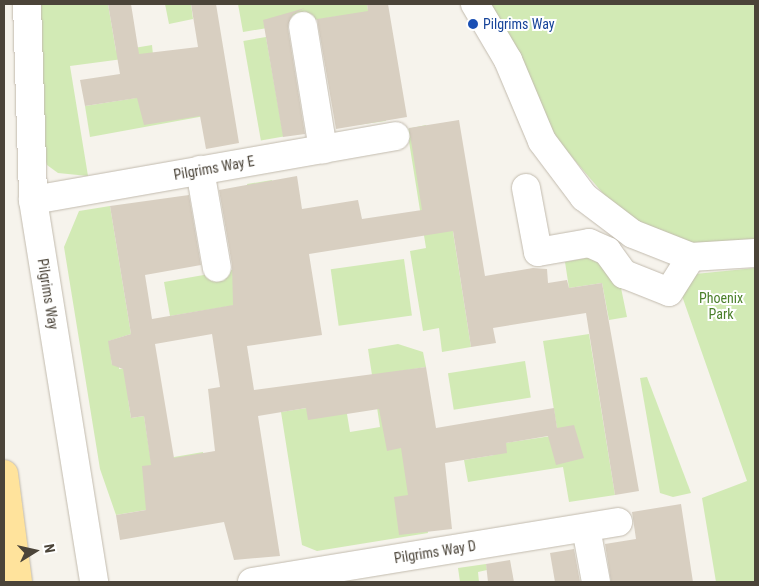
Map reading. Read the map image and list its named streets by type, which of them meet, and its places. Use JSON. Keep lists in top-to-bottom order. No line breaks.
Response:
{"streets":{"street":["Pilgrims Way E","Pilgrims Way","Pilgrims Way D"]},"crossings":[["Pilgrims Way E","Pilgrims Way"]],"parks":["Phoenix Park"],"places":["Pilgrims Way"],"north":"right"}
